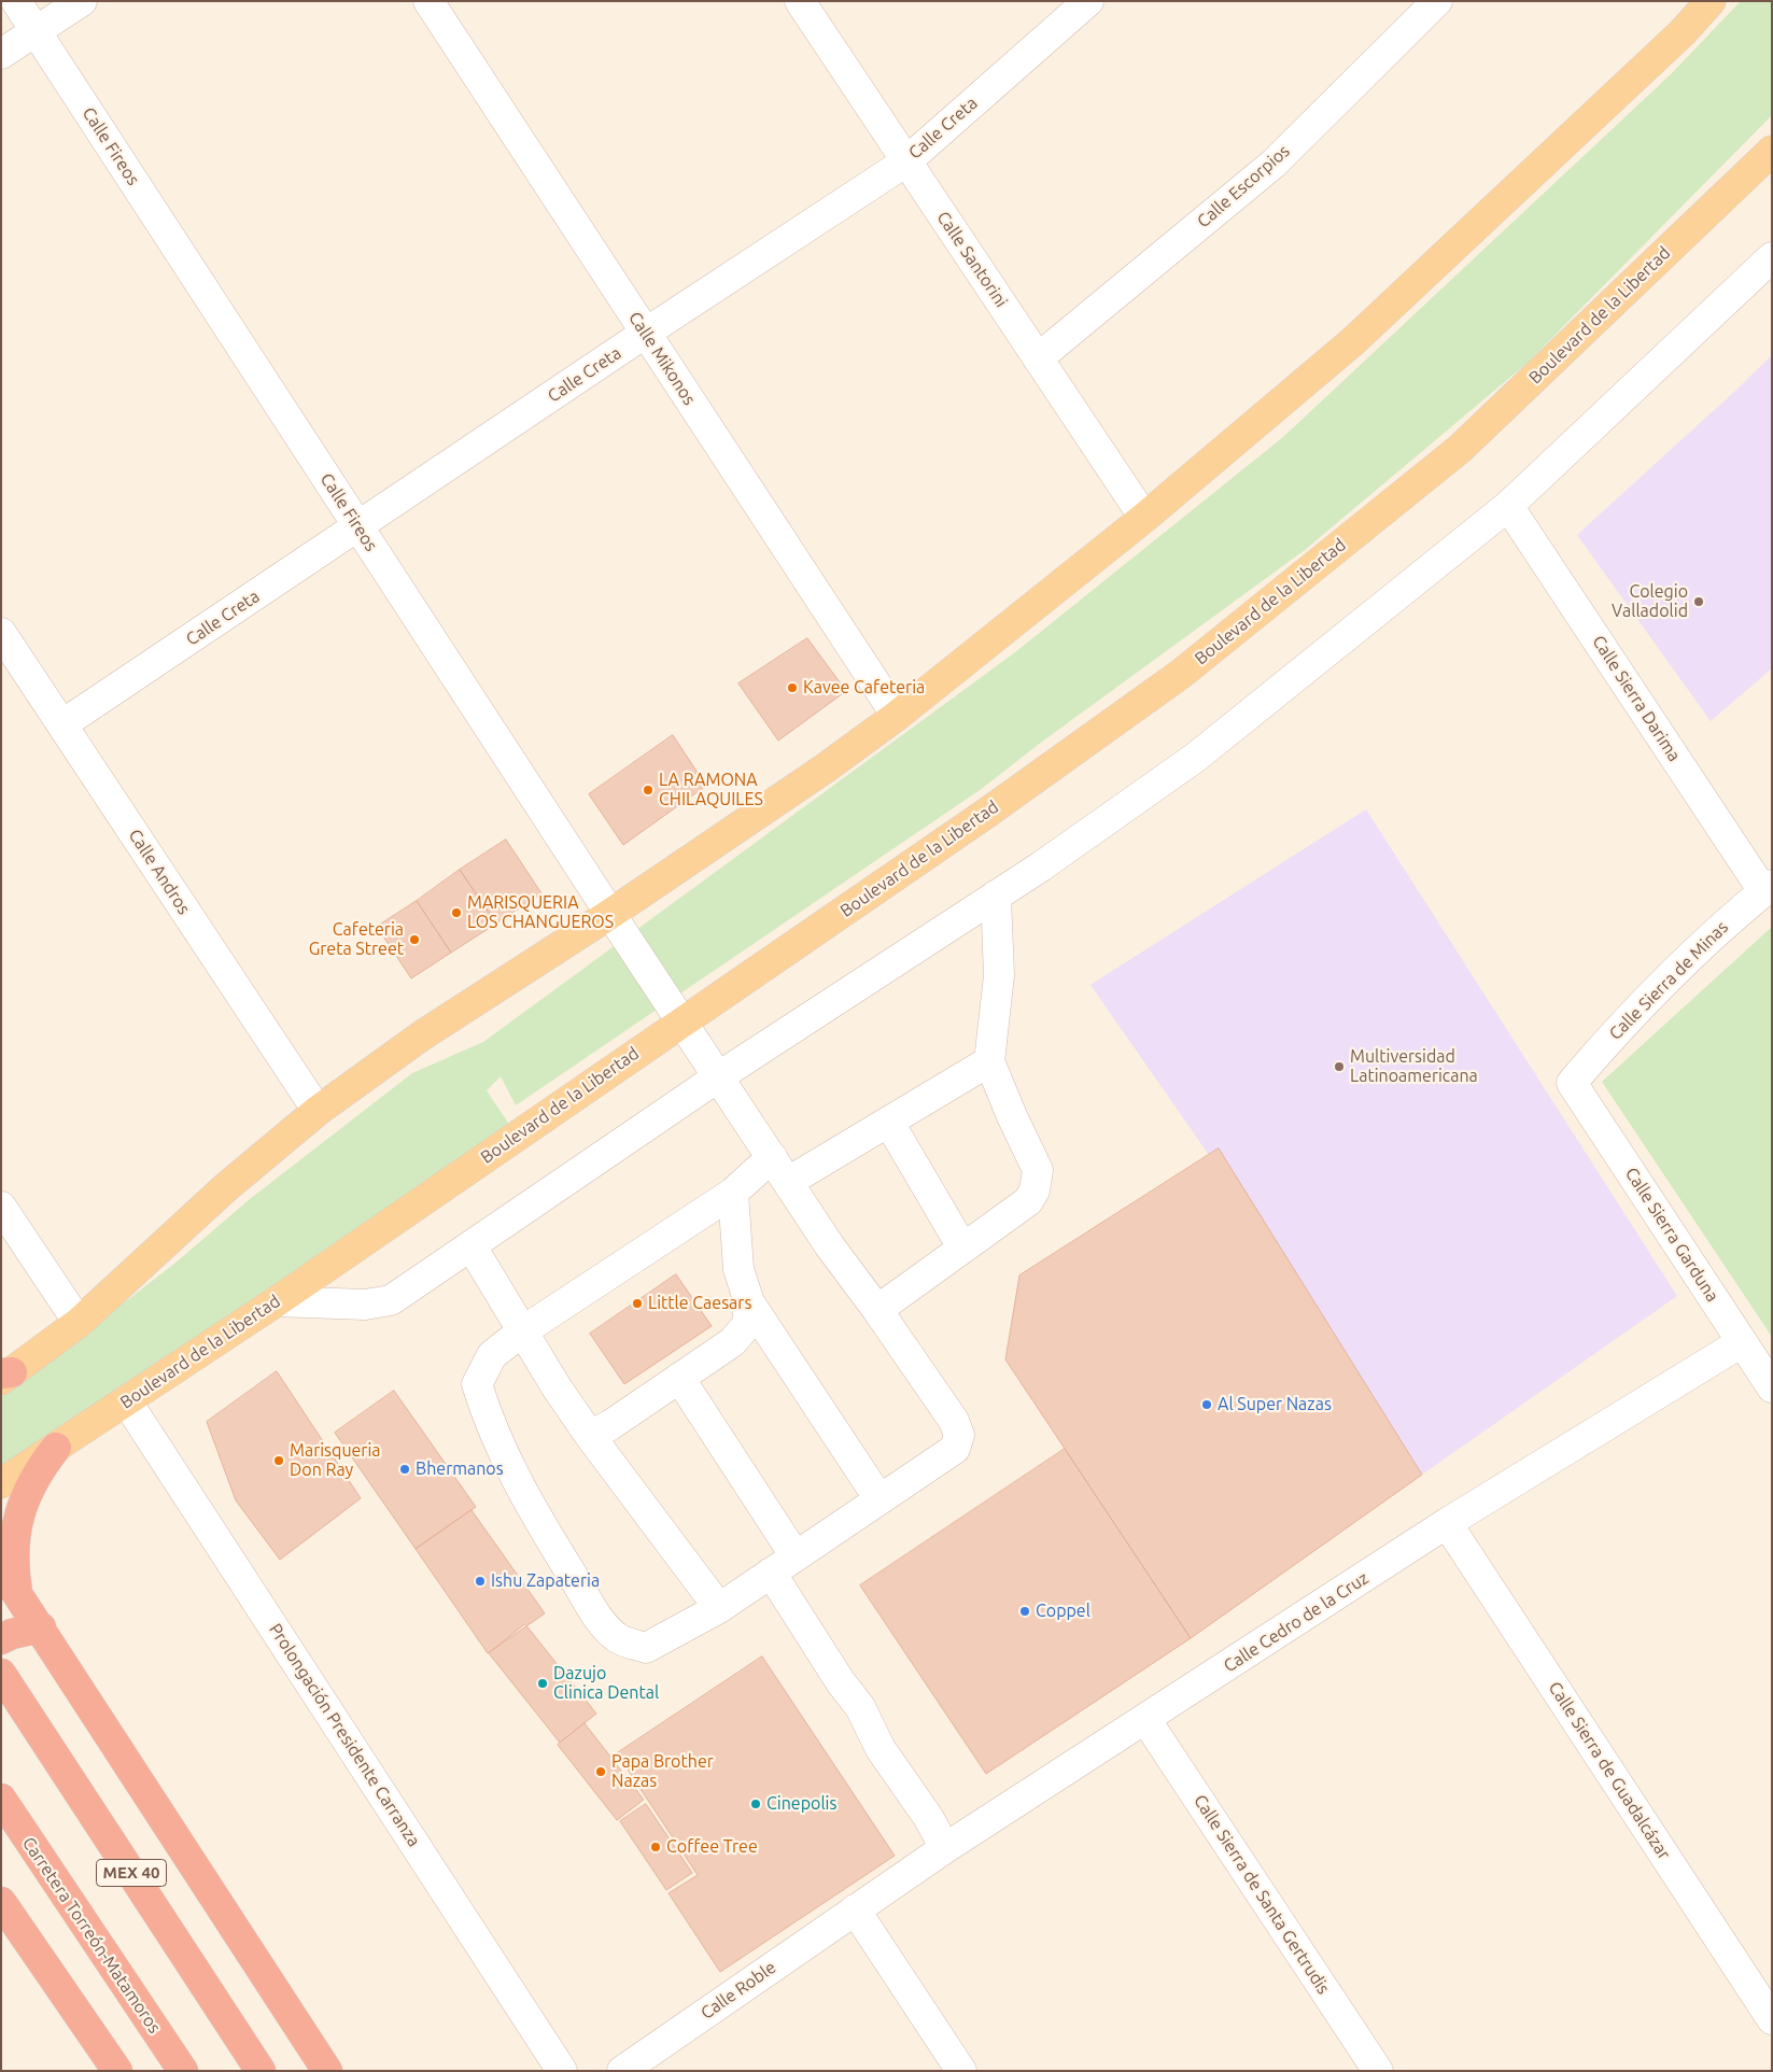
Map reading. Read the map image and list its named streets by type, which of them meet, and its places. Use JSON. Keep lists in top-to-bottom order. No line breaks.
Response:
{"streets":{"highway":["MEX 40","Carretera Torreón-Matamoros"],"main road":["Boulevard de la Libertad"],"street":["Calle Creta","Calle Fireos","Calle Escorpios","Calle Santorini","Calle Mikonos","Calle Sierra Darima","Calle Andros","Calle Sierra de Minas","Calle Sierra Garduna","Calle Cedro de la Cruz","Prolongación Presidente Carranza","Calle Sierra de Guadalcázar","Calle Sierra de Santa Gertrudis","Calle Roble"]},"crossings":[["Calle Creta","Calle Fireos"],["Calle Creta","Calle Santorini"],["Calle Creta","Calle Mikonos"],["Calle Creta","Calle Andros"],["Calle Fireos","Boulevard de la Libertad"],["Calle Escorpios","Calle Santorini"],["Boulevard de la Libertad","Prolongación Presidente Carranza"],["Calle Sierra Darima","Calle Sierra de Minas"],["Calle Sierra de Minas","Calle Sierra Garduna"],["Calle Sierra Garduna","Calle Cedro de la Cruz"],["Calle Cedro de la Cruz","Calle Sierra de Guadalcázar"],["Calle Cedro de la Cruz","Calle Sierra de Santa Gertrudis"],["Calle Cedro de la Cruz","Calle Roble"]],"places":["Colegio Valladolid","Kavee Cafeteria","LA RAMONA CHILAQUILES","MARISQUERIA LOS CHANGUEROS","Cafeteria Greta Street","Multiversidad Latinoamericana","Little Caesars","Al Super Nazas","Marisqueria Don Ray","Bhermanos","Ishu Zapateria","Coppel","Dazujo Clinica Dental","Papa Brother Nazas","Cinepolis","Coffee Tree"]}
